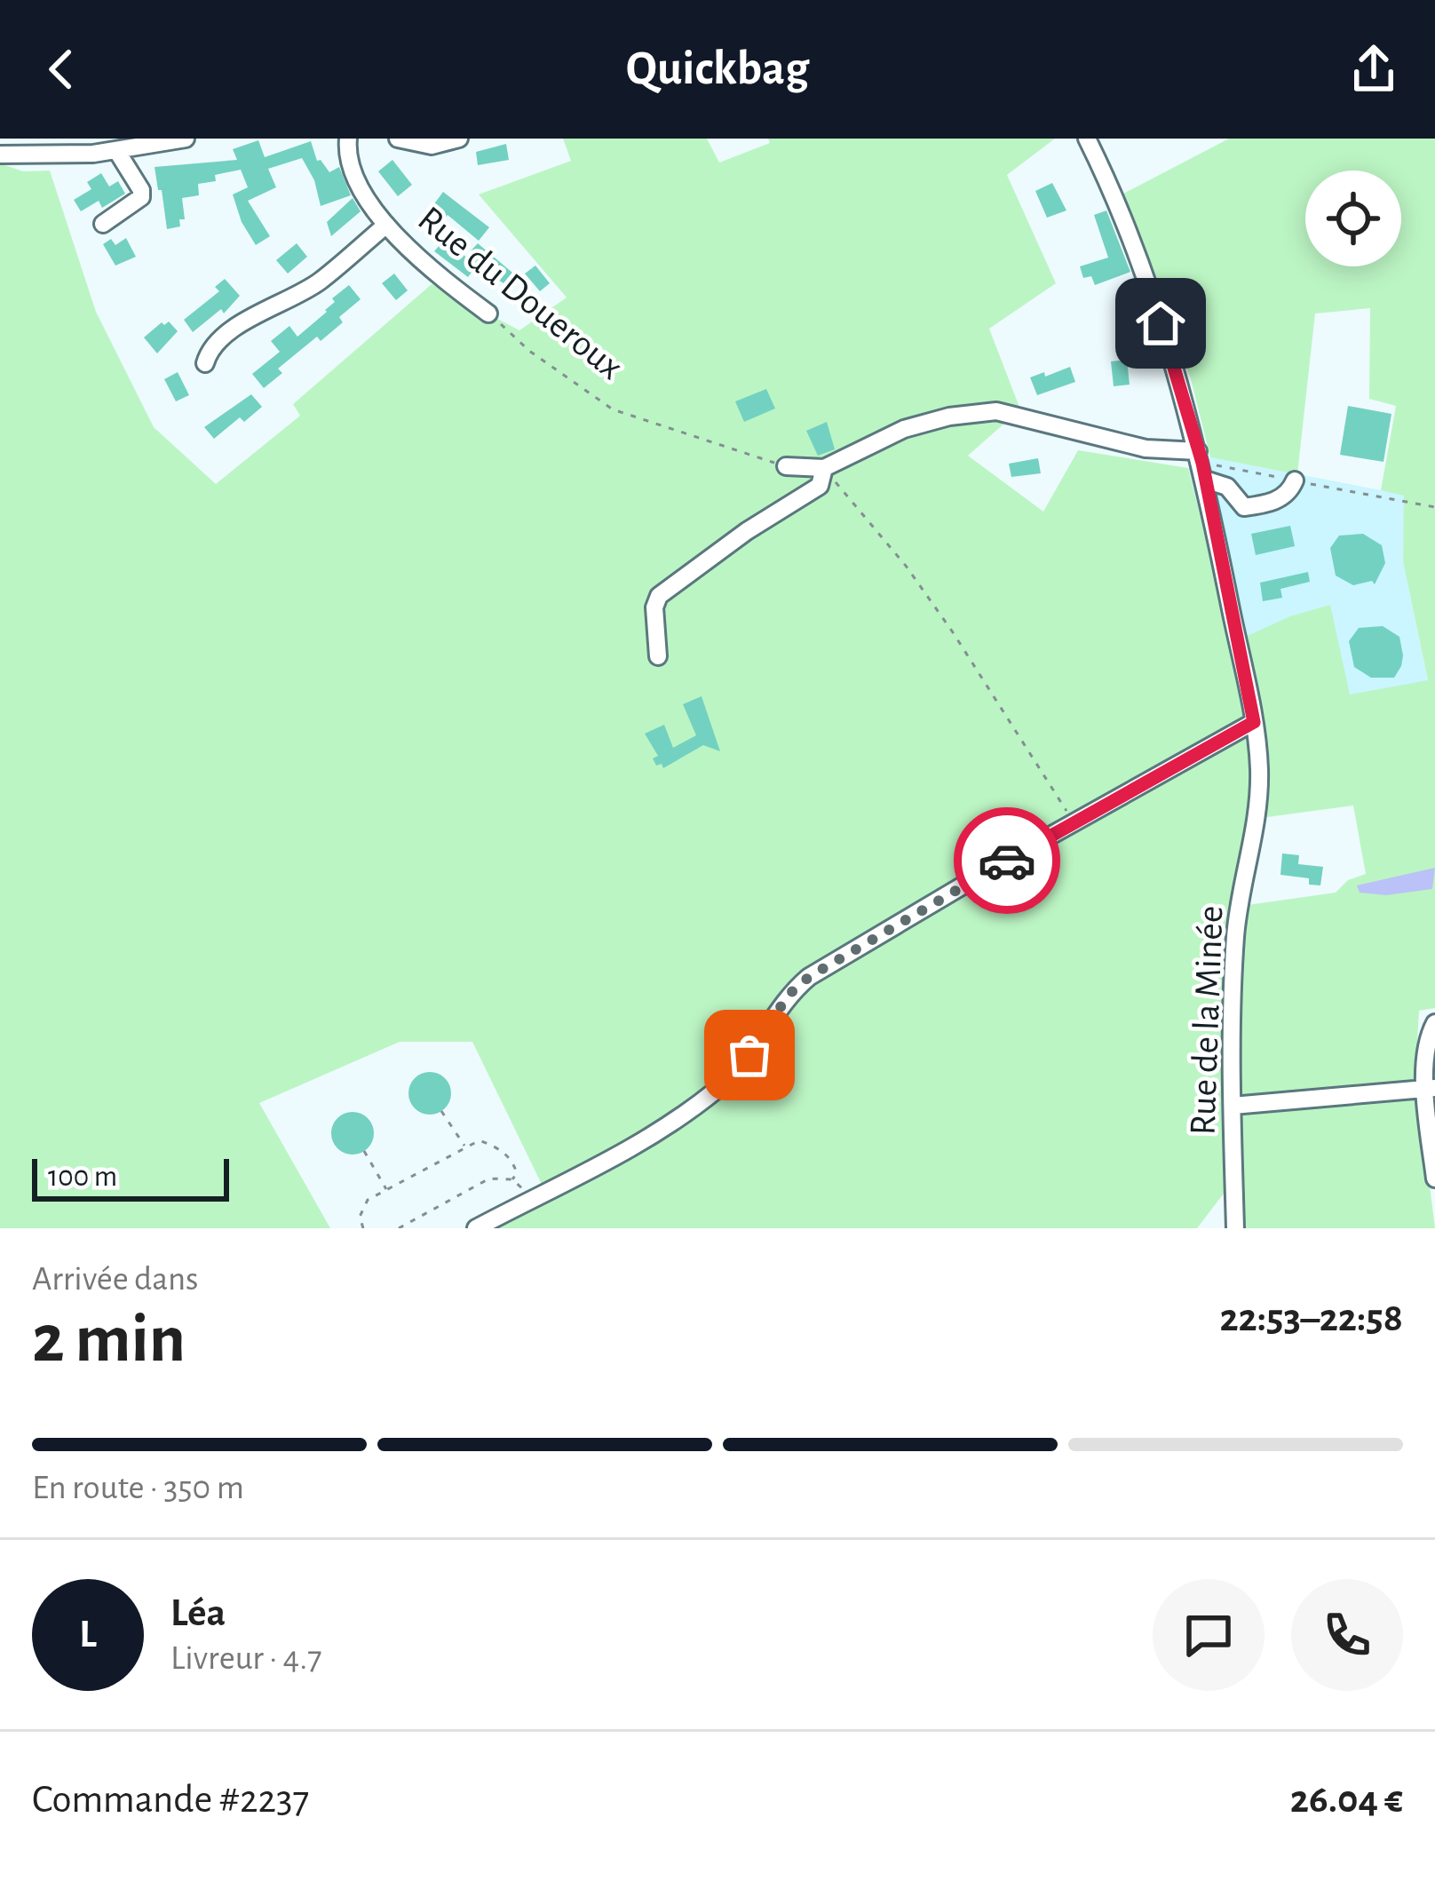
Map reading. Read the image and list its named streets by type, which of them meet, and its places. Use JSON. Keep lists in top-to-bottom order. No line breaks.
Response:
{"streets":{"street":["Rue du Doueroux","Rue de la Minée"]},"scale_bar":"100 m","page":{"header":"Quickbag","scale":"100 m","heading":["2 min","Arrivée dans","22:53–22:58"],"panel":["Léa","Livreur · 4.7","Commande #2237","26.04 €"],"bar":"En route · 350 m","round":"L"}}
